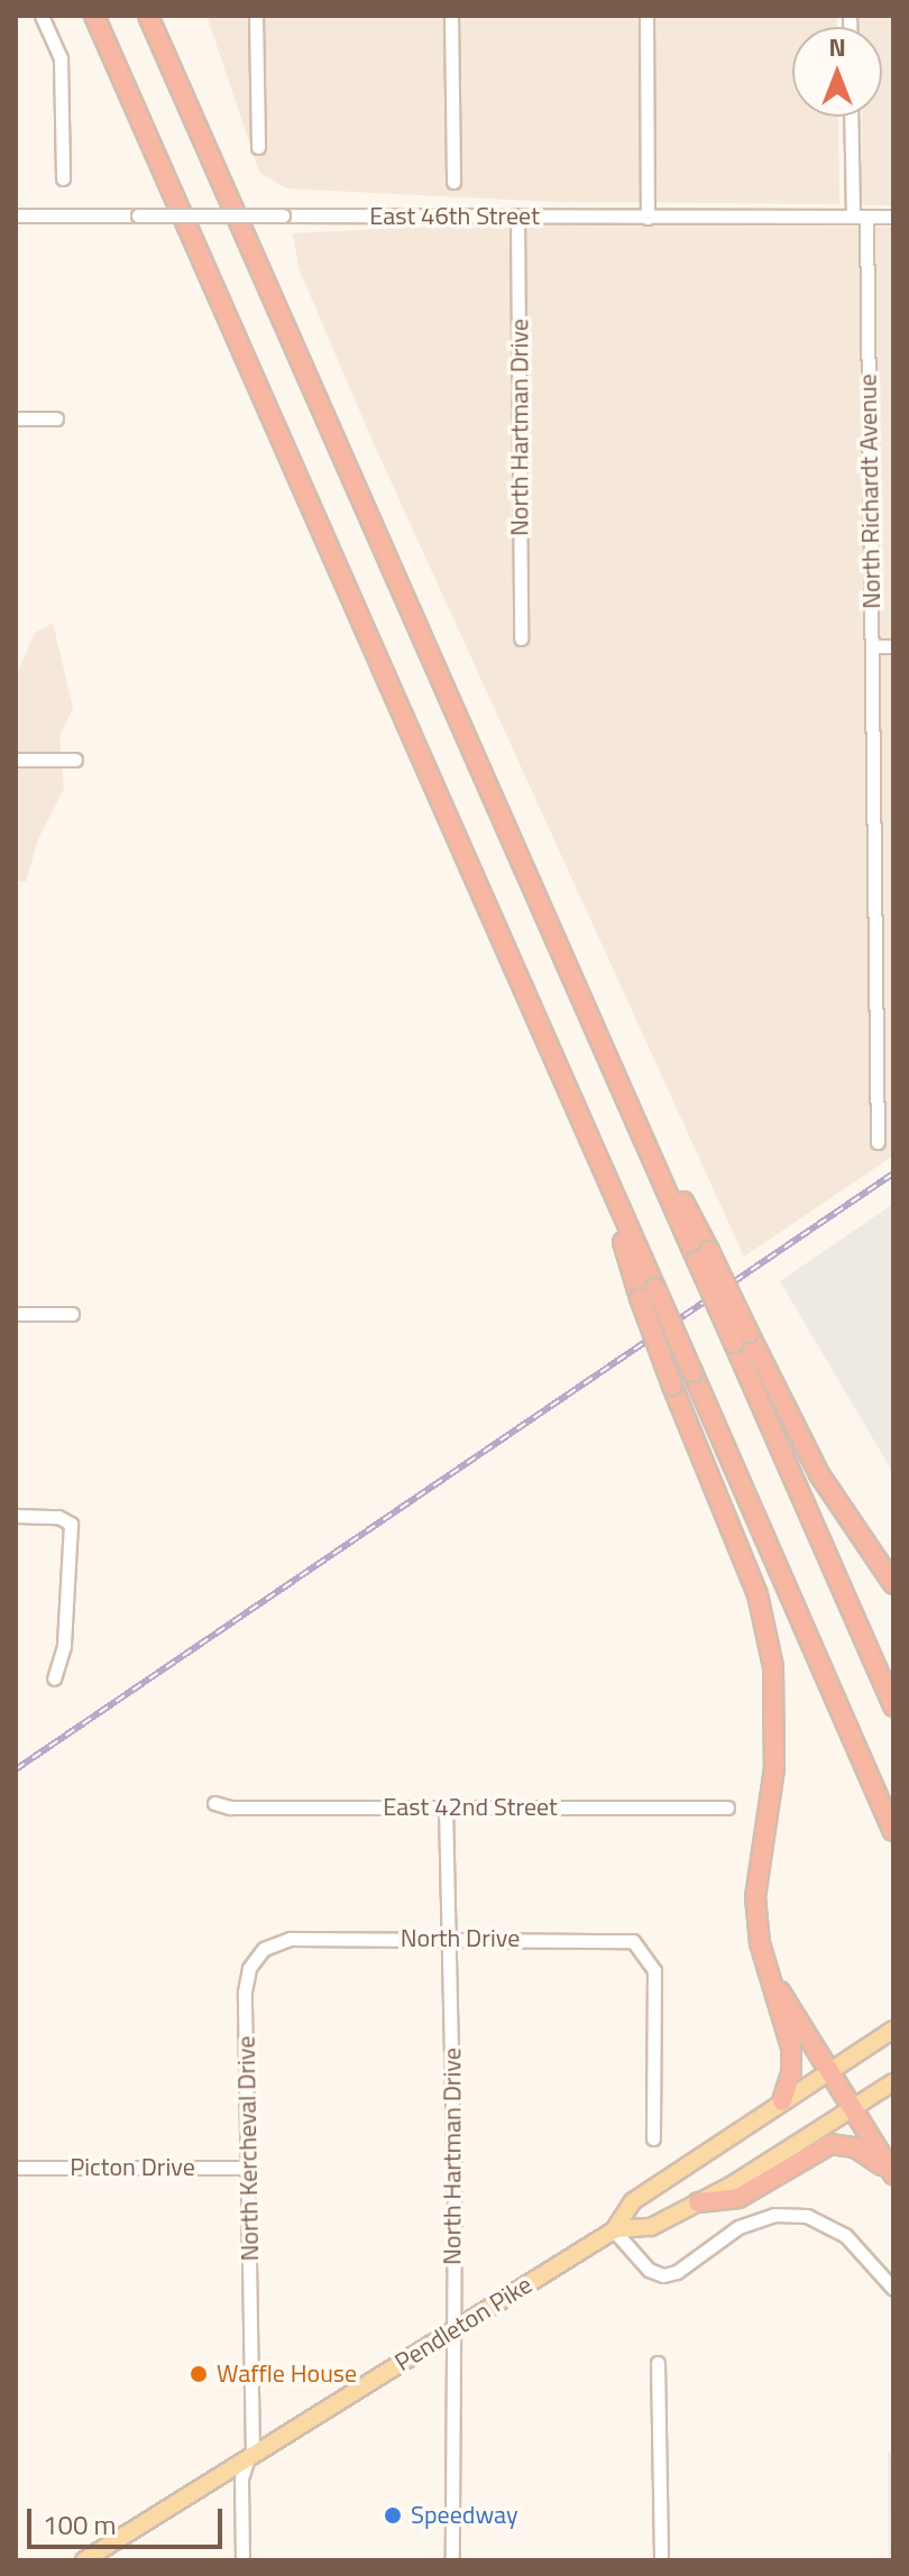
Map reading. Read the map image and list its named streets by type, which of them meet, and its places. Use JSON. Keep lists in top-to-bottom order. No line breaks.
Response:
{"streets":{"main road":["Pendleton Pike"],"street":["East 46th Street","North Hartman Drive","North Richardt Avenue","East 42nd Street","North Drive","North Kercheval Drive","Picton Drive"]},"crossings":[["East 46th Street","North Hartman Drive"],["East 46th Street","North Richardt Avenue"],["North Hartman Drive","East 42nd Street"],["North Hartman Drive","North Drive"],["North Hartman Drive","Pendleton Pike"],["North Drive","North Kercheval Drive"],["North Kercheval Drive","Picton Drive"],["North Kercheval Drive","Pendleton Pike"]],"places":["Waffle House","Speedway"],"scale_bar":"100 m","north":"top"}
